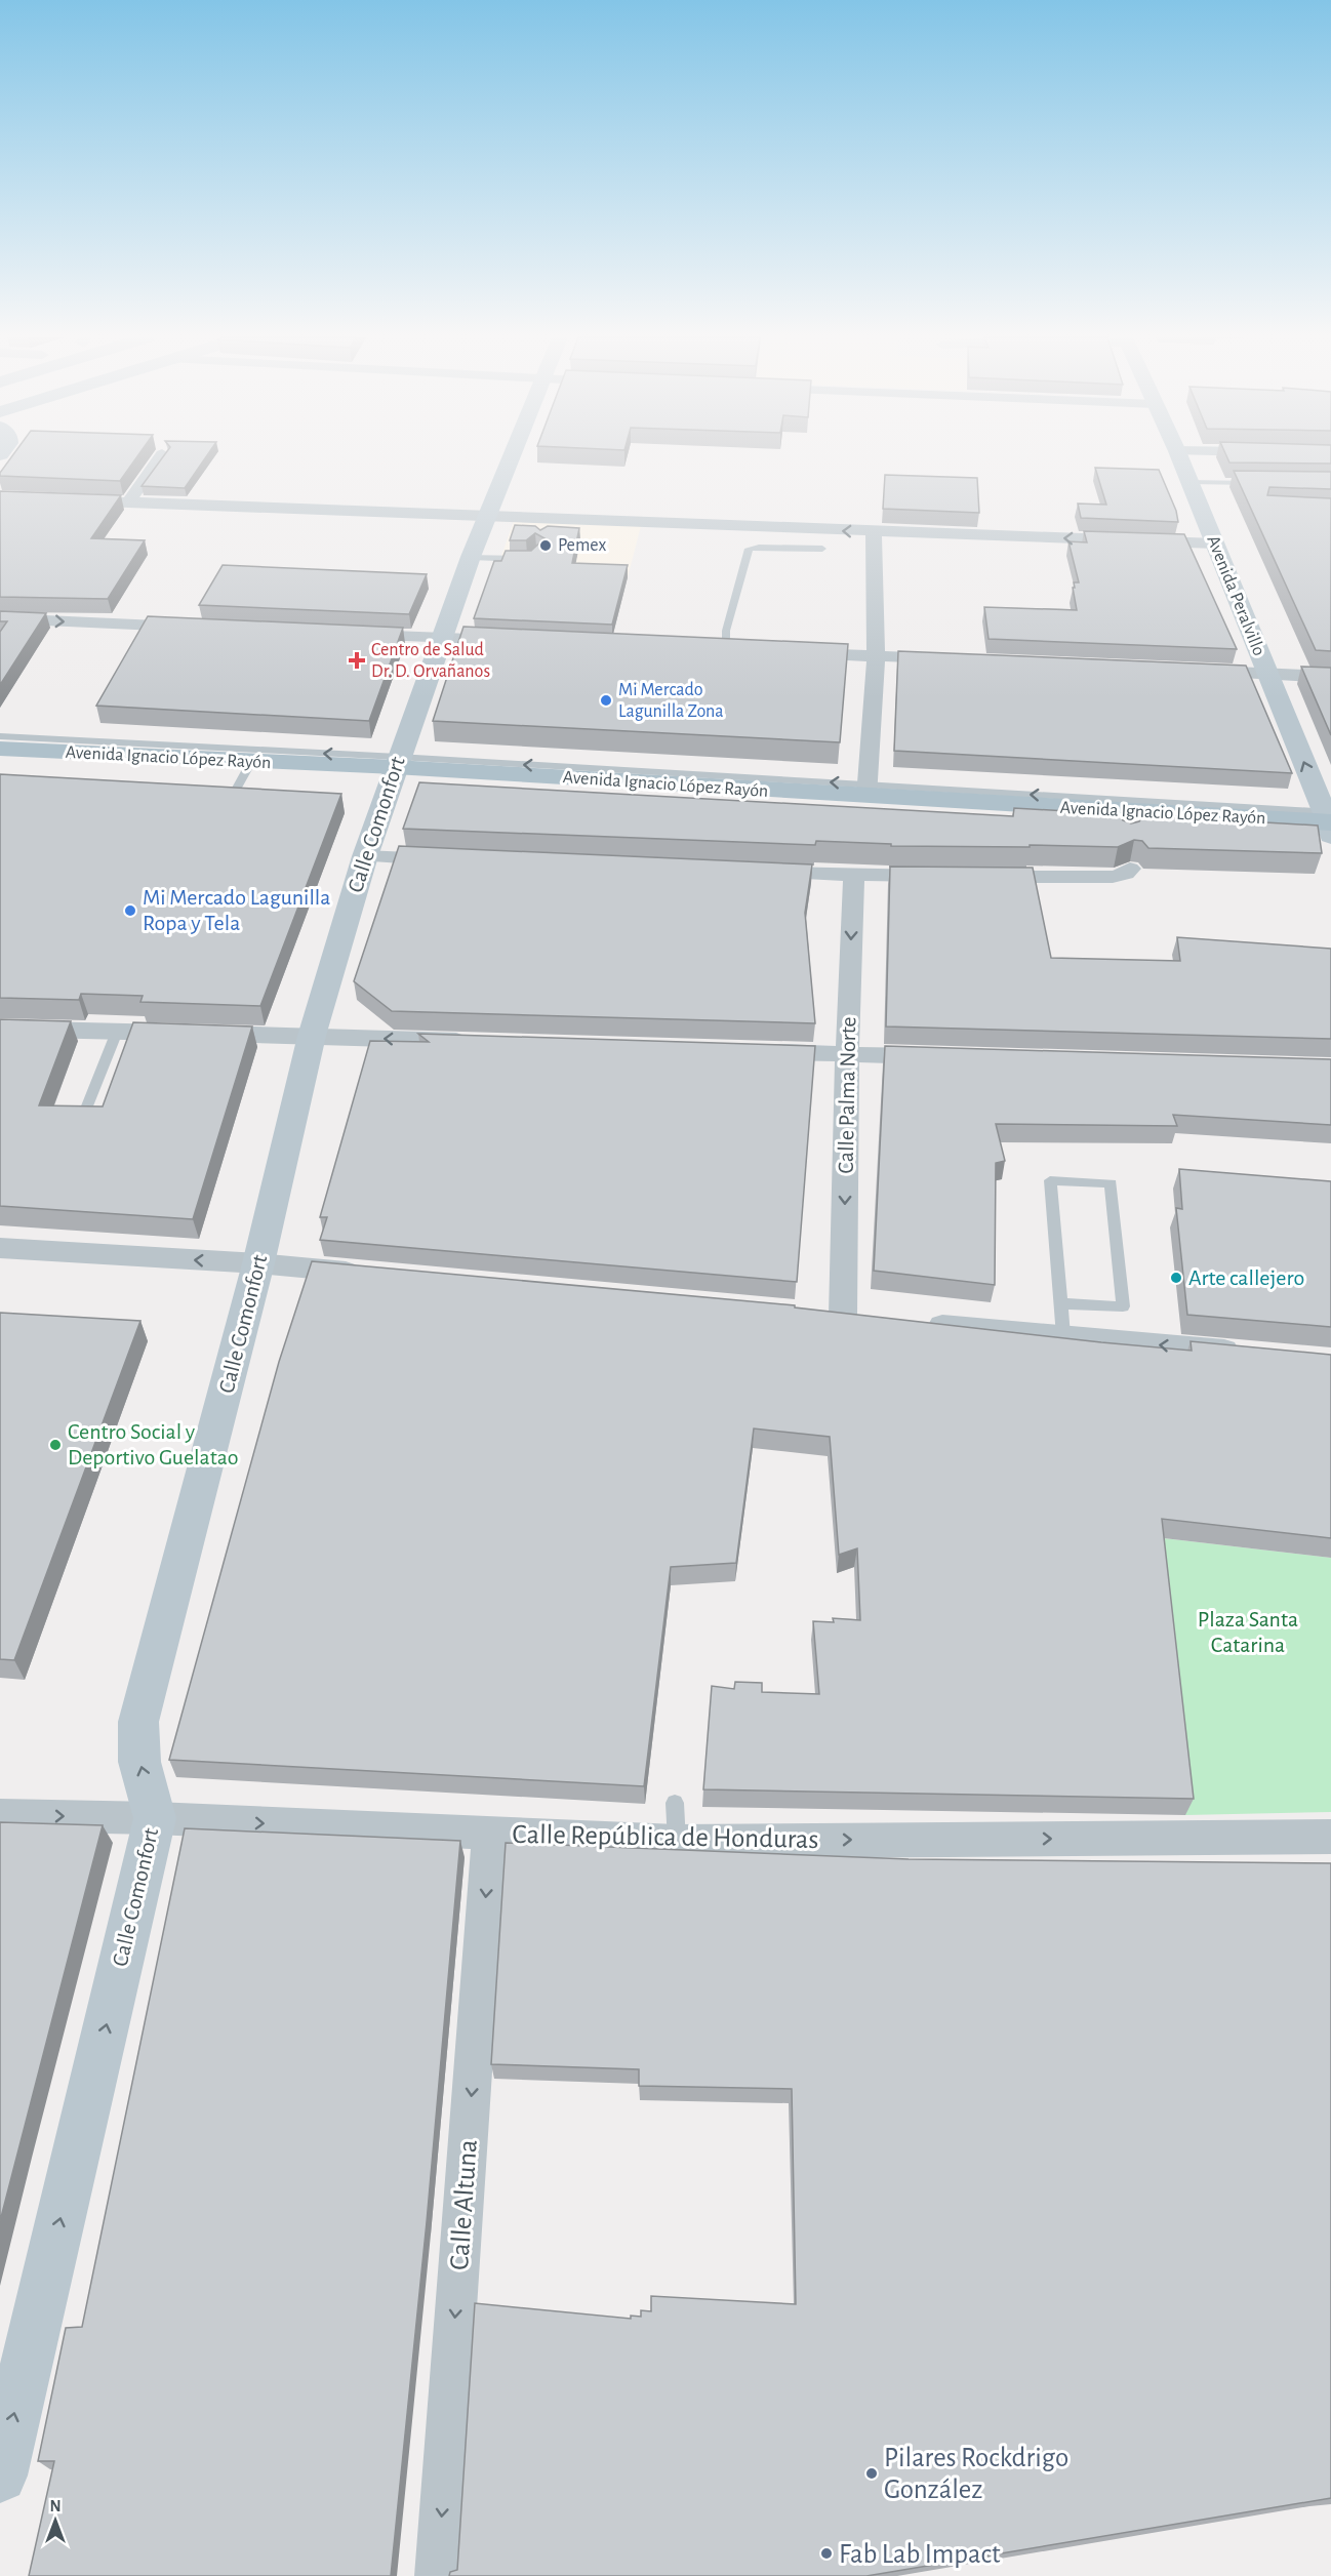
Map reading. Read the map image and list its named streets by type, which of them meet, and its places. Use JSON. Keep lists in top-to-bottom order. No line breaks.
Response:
{"streets":{"main road":["Avenida Ignacio López Rayón"],"street":["Avenida Peralvillo","Calle Comonfort","Calle Palma Norte","Calle República de Honduras","Calle Altuna"]},"crossings":[["Avenida Peralvillo","Avenida Ignacio López Rayón"],["Avenida Ignacio López Rayón","Calle Comonfort"],["Calle Comonfort","Calle República de Honduras"],["Calle República de Honduras","Calle Altuna"]],"one_way":["Avenida Peralvillo","Calle Comonfort","Calle Palma Norte","Calle República de Honduras","Calle Altuna"],"parks":["Plaza Santa Catarina"],"places":{"other":["Pemex","Mi Mercado Lagunilla Zona","Mi Mercado Lagunilla Ropa y Tela","Arte callejero","Centro Social y Deportivo Guelatao","Pilares Rockdrigo González","Fab Lab Impact"],"health":["Centro de Salud Dr. D. Orvañanos"]},"north":"top"}
